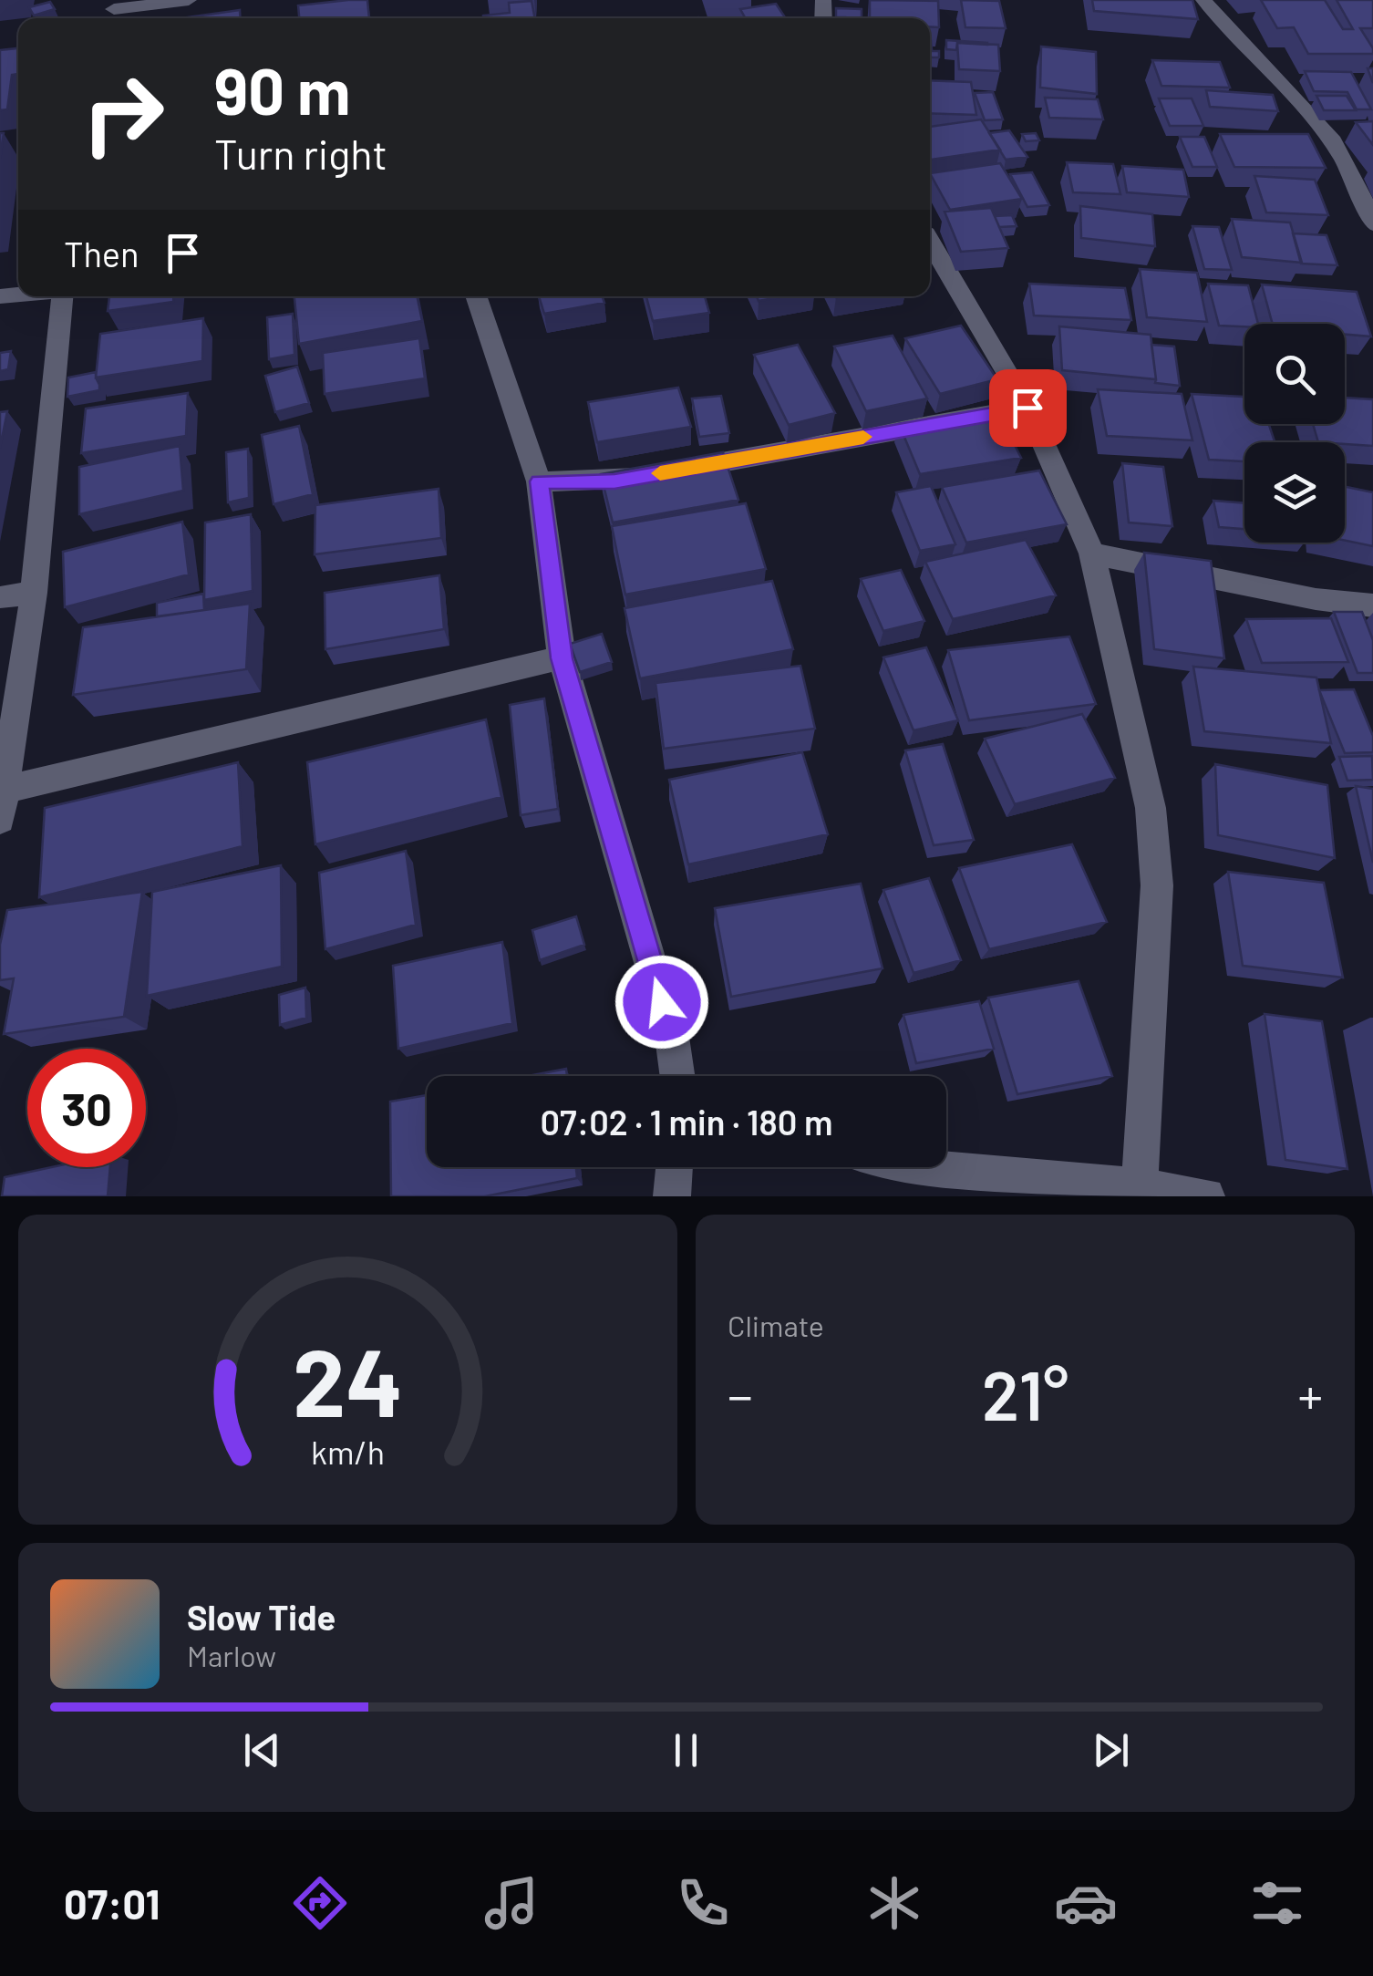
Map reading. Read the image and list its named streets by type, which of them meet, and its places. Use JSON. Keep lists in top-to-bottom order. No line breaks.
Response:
{"page":{"turn":["90 m","Turn right"],"then":"Then","limit":"30","trip":"07:02 · 1 min · 180 m","tile":"Climate","heat":["−","21°","+"],"song":["Slow Tide","Marlow"],"tabs":"07:01","gauge":["24","km/h"]}}
